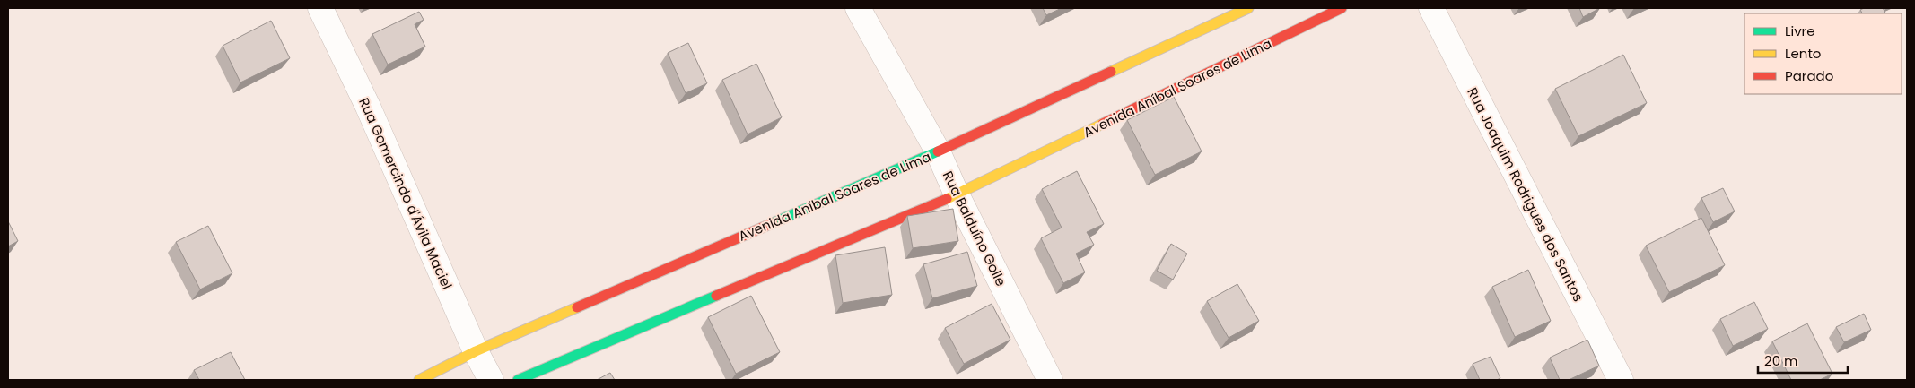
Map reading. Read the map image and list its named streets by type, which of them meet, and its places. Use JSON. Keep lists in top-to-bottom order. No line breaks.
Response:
{"streets":{"street":["Avenida Aníbal Soares de Lima","Rua Gomercindo d'Ávila Maciel","Rua Joaquim Rodrigues dos Santos","Rua Balduíno Golle"]},"crossings":[["Avenida Aníbal Soares de Lima","Rua Gomercindo d'Ávila Maciel"],["Avenida Aníbal Soares de Lima","Rua Balduíno Golle"]],"legend":["Livre","Lento","Parado"],"scale_bar":"20 m"}
